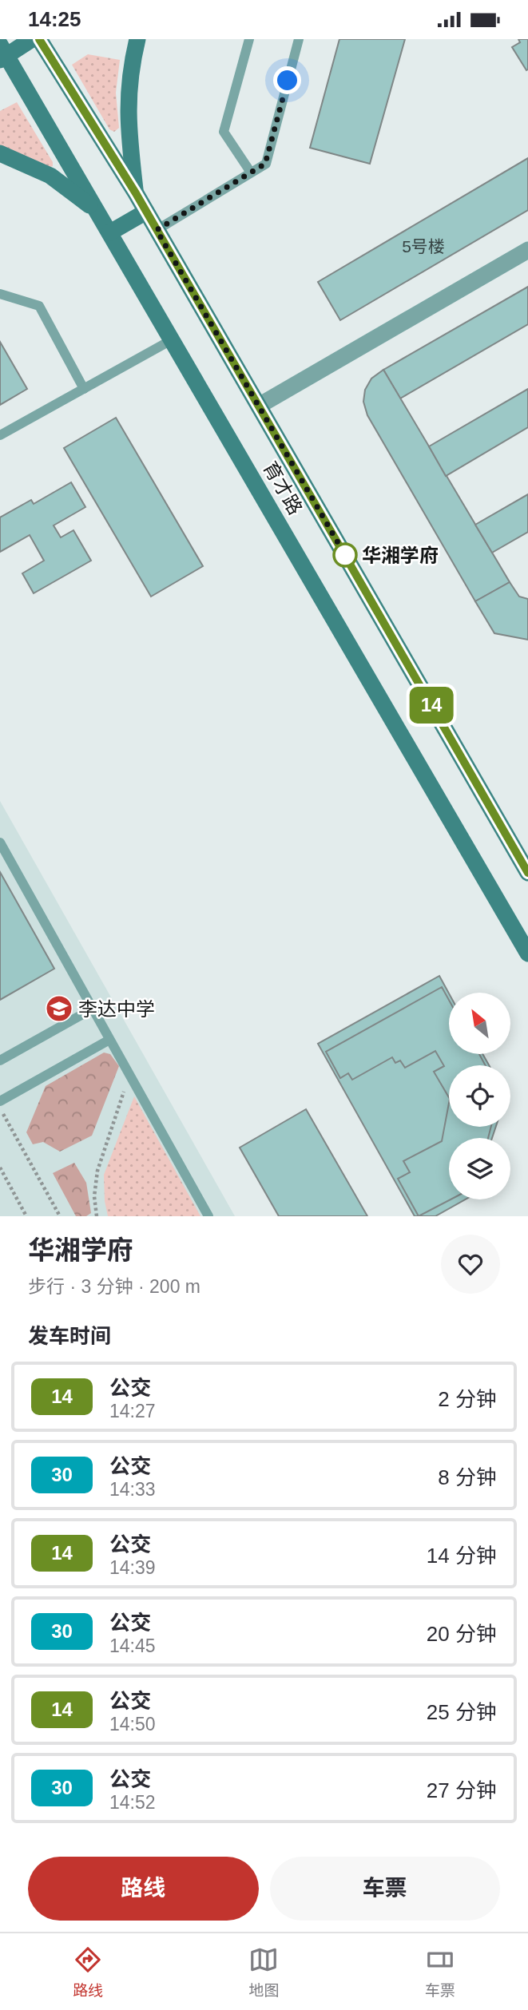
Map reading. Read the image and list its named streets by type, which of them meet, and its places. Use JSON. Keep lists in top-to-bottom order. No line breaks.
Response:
{"streets":{"main road":["育才路"]},"places":{"other":["华湘学府"],"school or university":["李达中学"]},"lines":["bus line 14"],"house_numbers":["5号楼"],"north":"top left","page":{"status":"14:25","on_map":"14","heading":[["华湘学府","步行 · 3 分钟 · 200 m"],"发车时间"],"list":[{"mark":"14","name":"公交","note":"14:27","value":"2 分钟"},{"mark":"30","name":"公交","note":"14:33","value":"8 分钟"},{"mark":"14","name":"公交","note":"14:39","value":"14 分钟"},{"mark":"30","name":"公交","note":"14:45","value":"20 分钟"},{"mark":"14","name":"公交","note":"14:50","value":"25 分钟"},{"mark":"30","name":"公交","note":"14:52","value":"27 分钟"}],"buttons":["路线","车票"],"tabs":["路线","地图","车票"]}}
